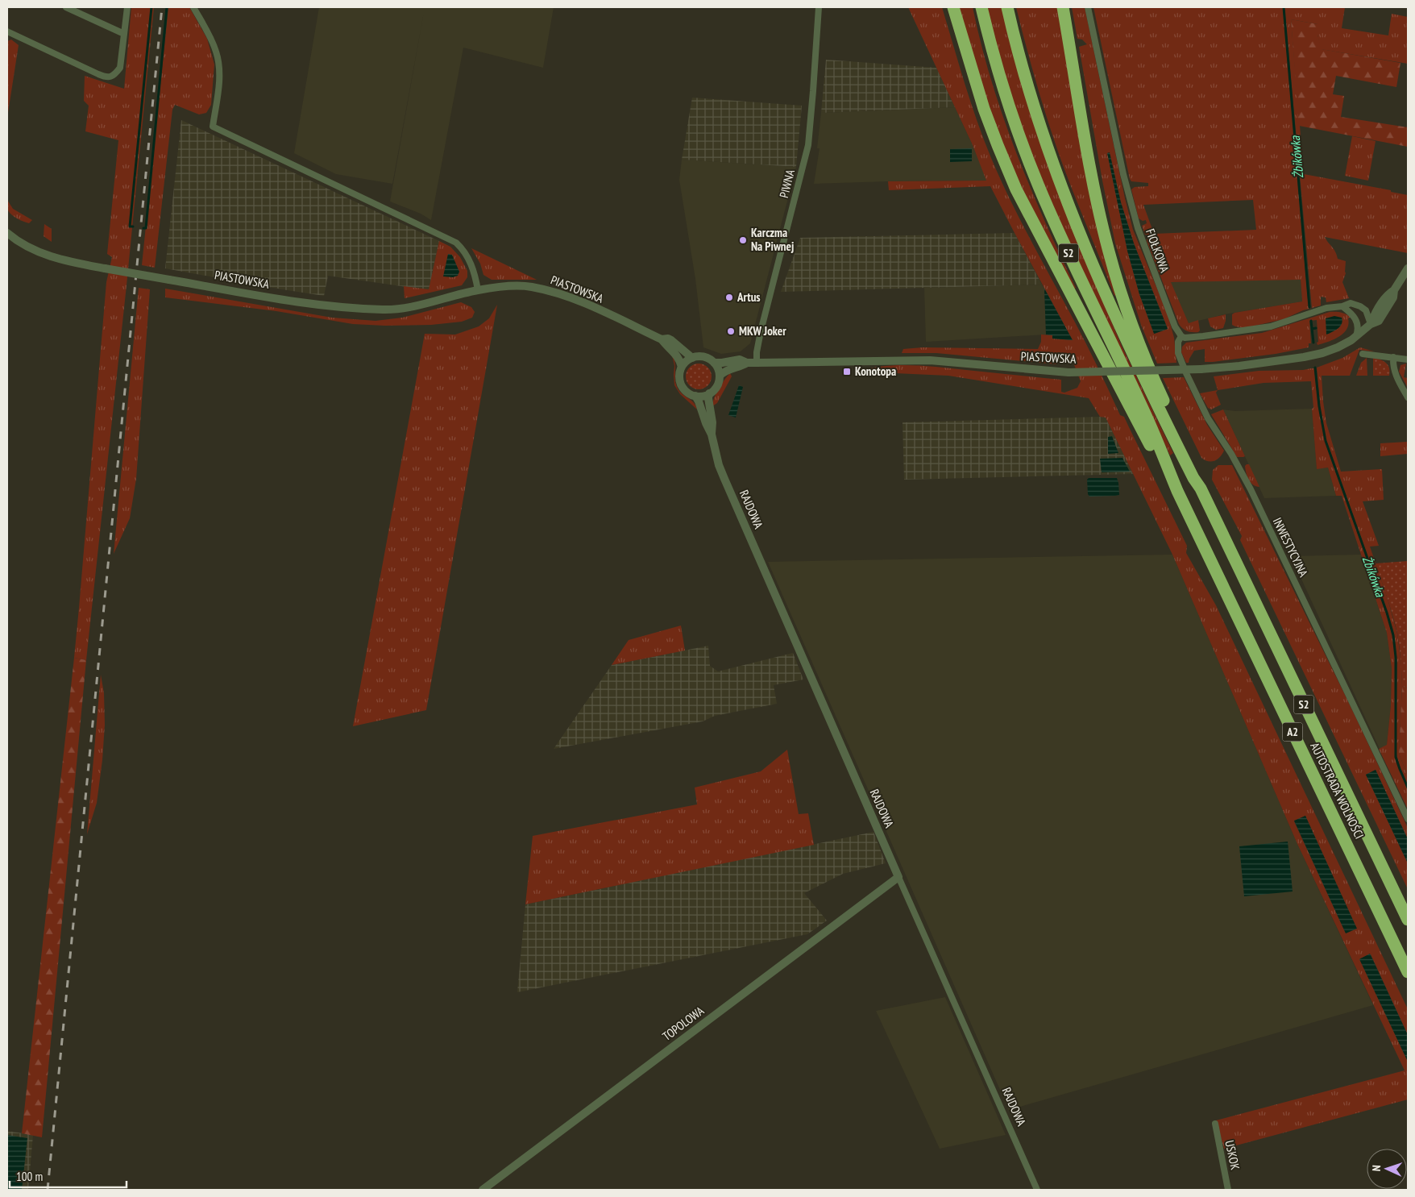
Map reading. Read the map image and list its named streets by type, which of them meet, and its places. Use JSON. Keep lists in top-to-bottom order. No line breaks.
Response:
{"streets":{"highway":["S2","A2","AUTOSTRADA WOLNOŚCI"],"street":["PIWNA","FIOŁKOWA","PIASTOWSKA","RAJDOWA","INWESTYCYJNA","TOPOLOWA","USKOK"]},"crossings":[["PIWNA","PIASTOWSKA"],["FIOŁKOWA","INWESTYCYJNA"],["S2","AUTOSTRADA WOLNOŚCI"],["PIASTOWSKA","RAJDOWA"],["RAJDOWA","TOPOLOWA"]],"water":["Żbikówka"],"places":{"other":["Karczma Na Piwnej","Artus","MKW Joker"],"transit":["Konotopa"]},"scale_bar":"100 m","north":"left"}
